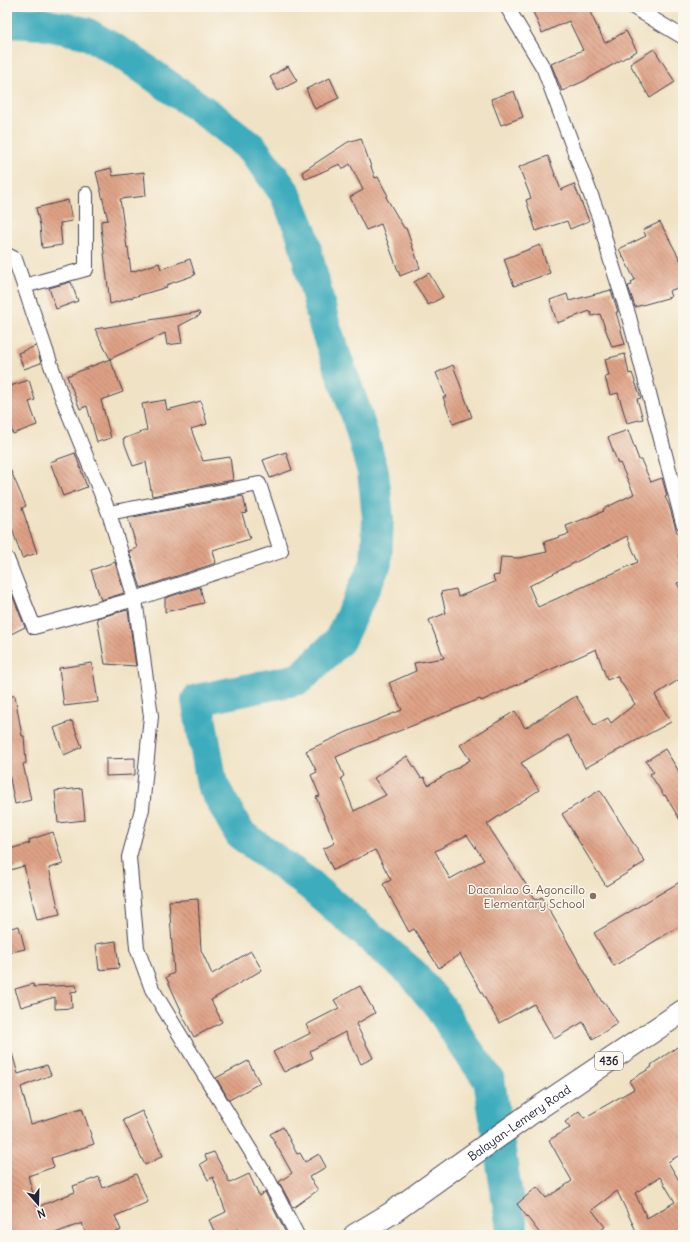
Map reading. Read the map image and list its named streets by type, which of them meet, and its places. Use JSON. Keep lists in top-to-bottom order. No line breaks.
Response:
{"streets":{"main road":["436","Balayan-Lemery Road"]},"places":["Dacanlao G. Agoncillo Elementary School"],"north":"bottom"}
